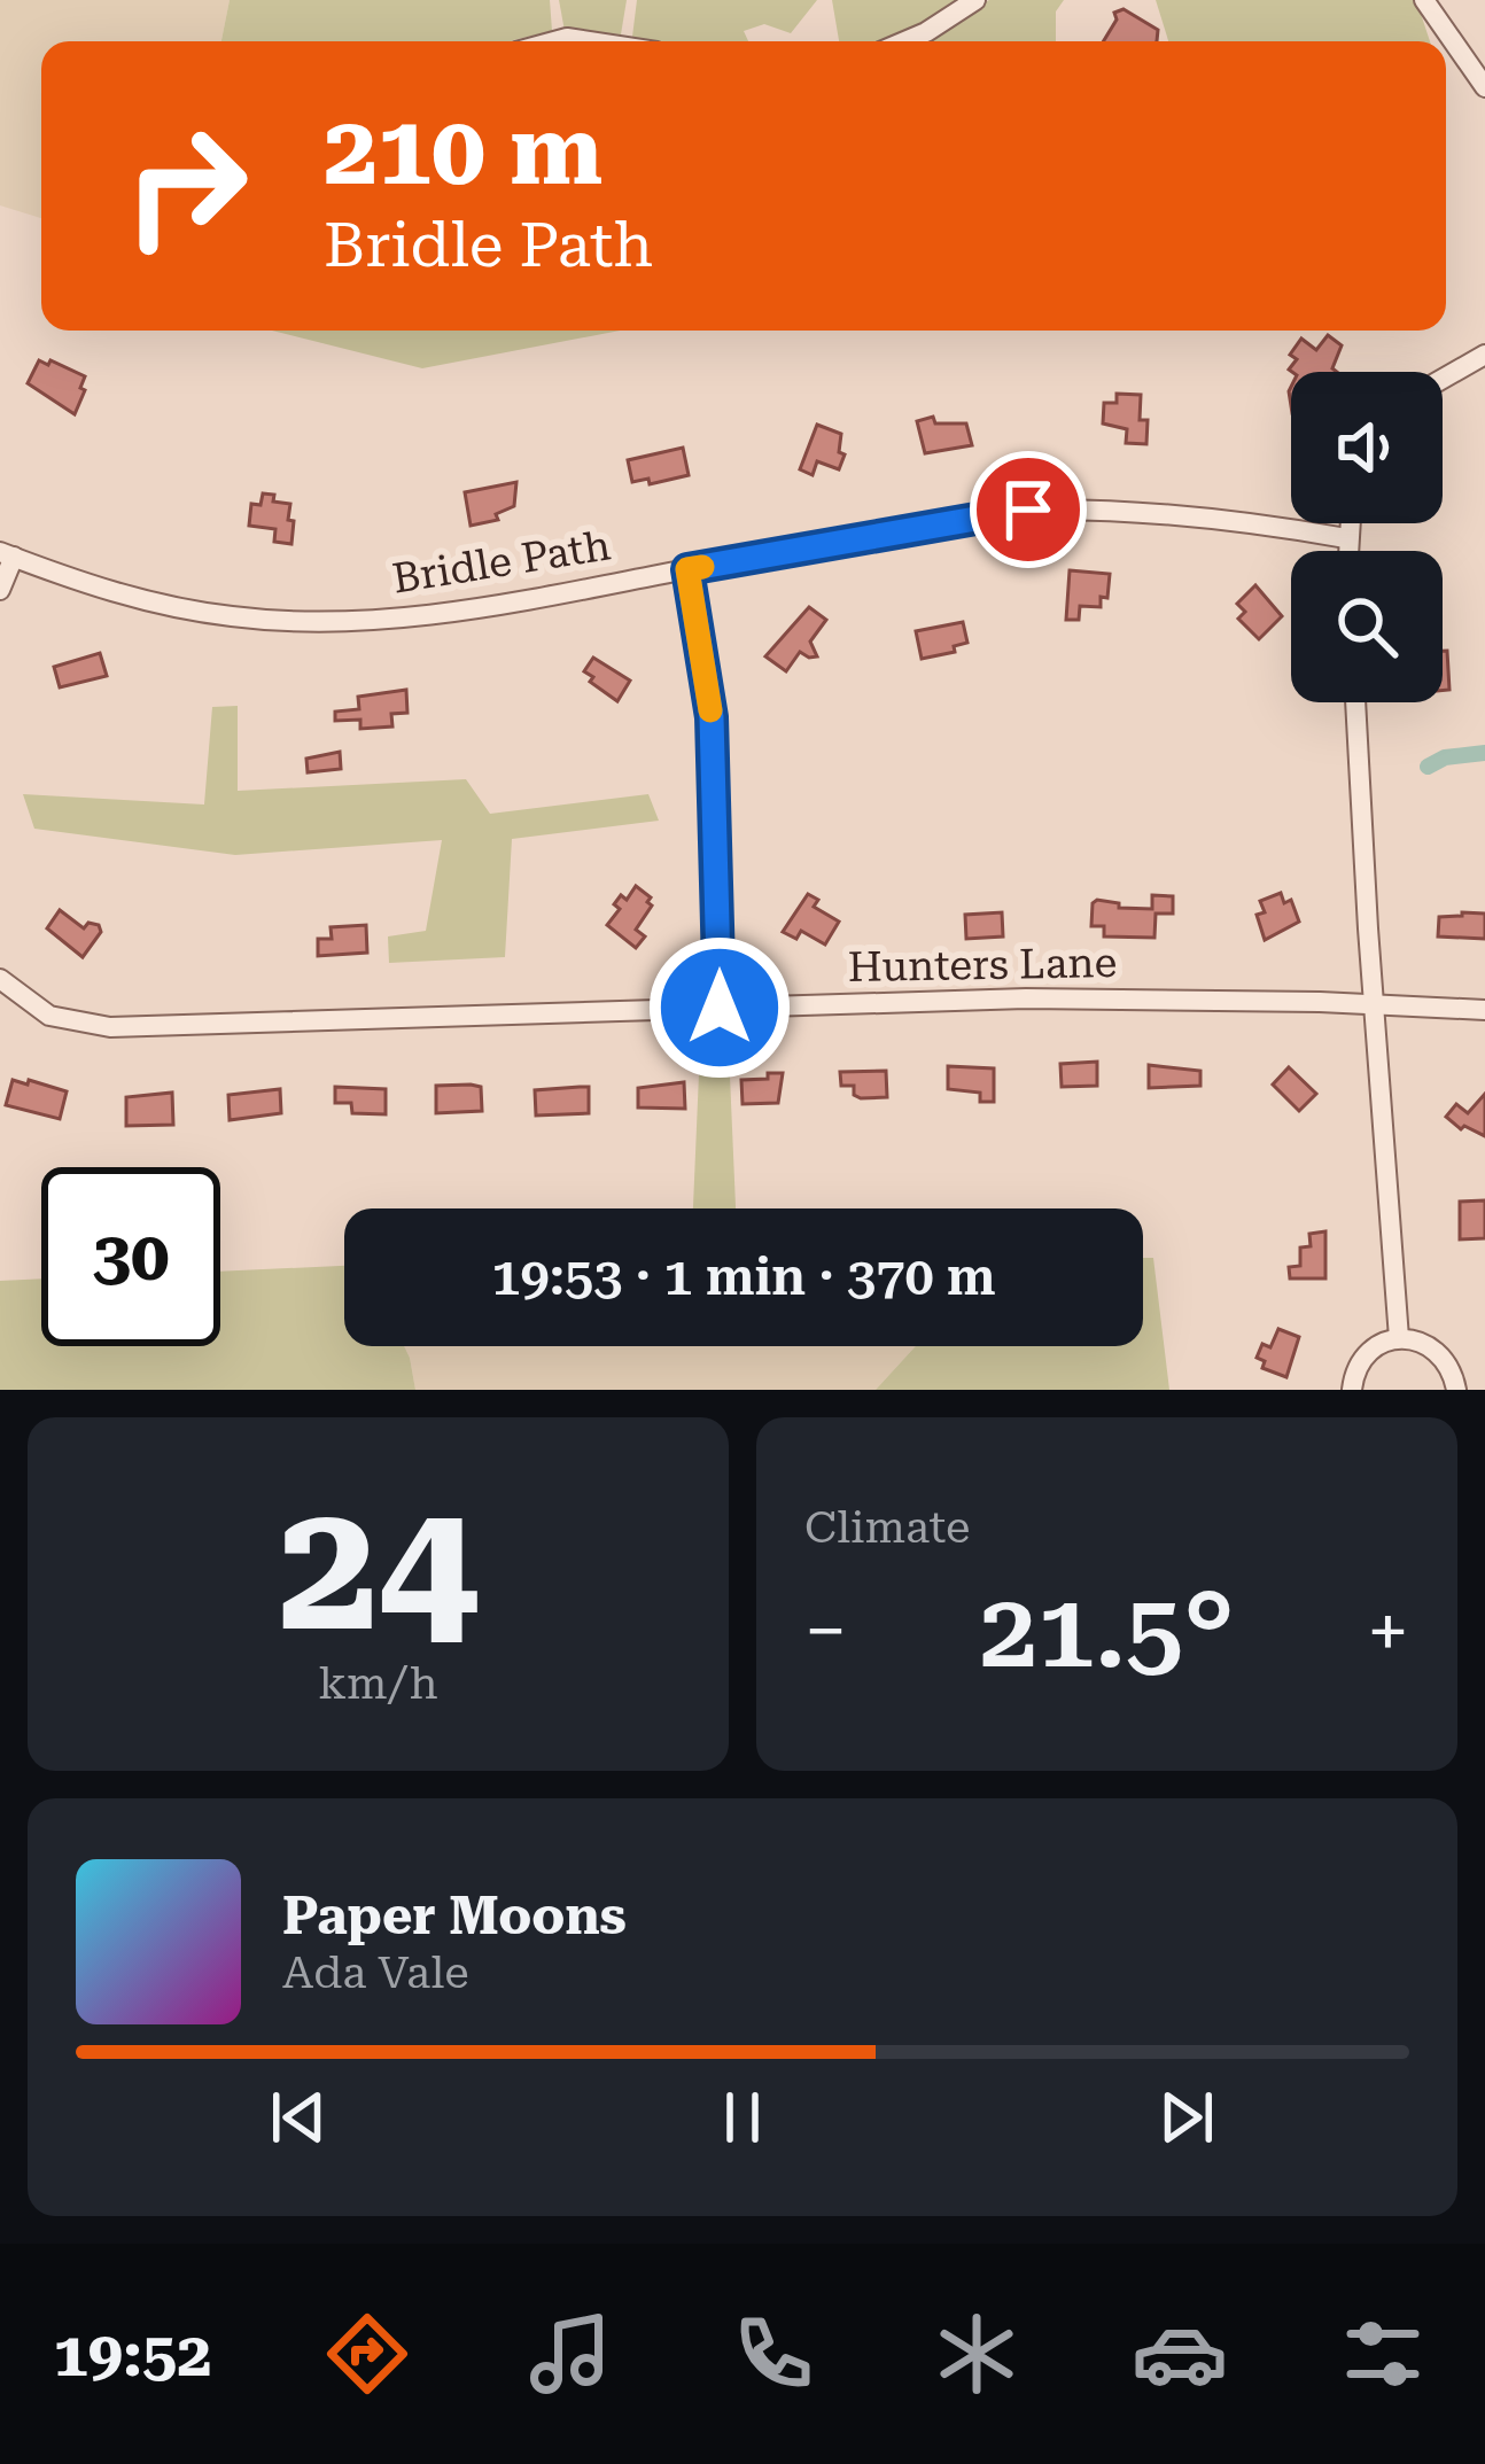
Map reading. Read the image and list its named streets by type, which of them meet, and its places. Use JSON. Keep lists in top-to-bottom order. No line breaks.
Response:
{"streets":{"street":["Bridle Path","Hunters Lane"]},"page":{"turn":["210 m","Bridle Path"],"limit":"30","trip":"19:53 · 1 min · 370 m","tile":[["24","km/h"],"Climate"],"heat":["−","21.5°","+"],"song":["Paper Moons","Ada Vale"],"tabs":"19:52"}}
